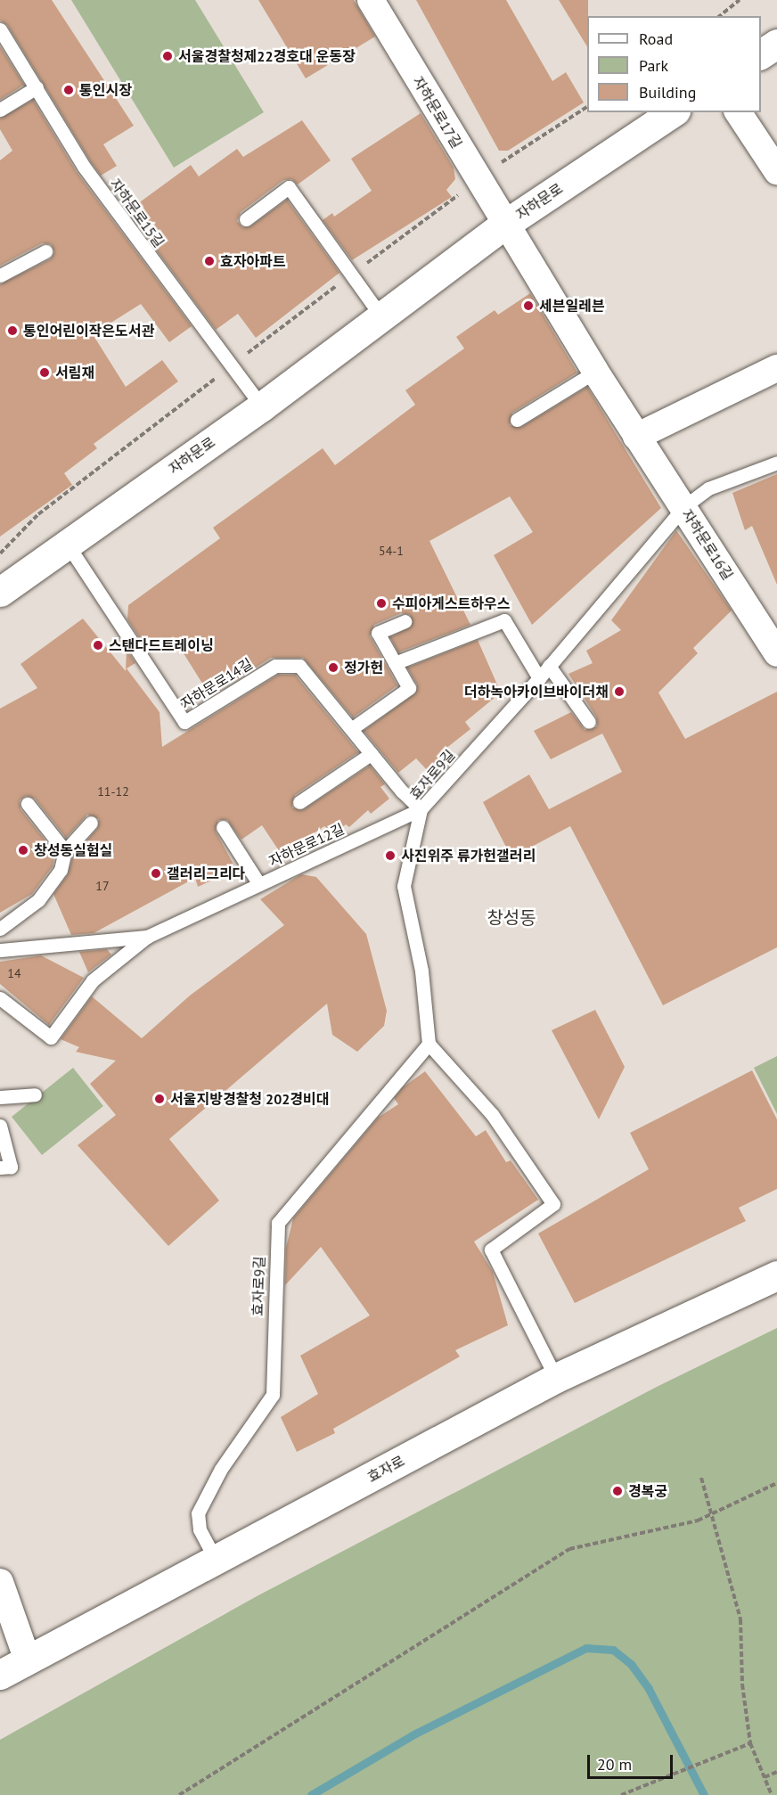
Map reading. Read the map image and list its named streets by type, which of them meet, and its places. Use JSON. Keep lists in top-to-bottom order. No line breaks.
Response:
{"streets":{"street":["자하문로17길","자하문로","자하문로16길","효자로"],"lane":["자하문로15길","자하문로14길","효자로9길","자하문로12길"]},"crossings":[["자하문로17길","자하문로"],["자하문로17길","자하문로16길"],["자하문로","자하문로15길"],["자하문로","자하문로16길"],["자하문로","자하문로14길"],["자하문로16길","효자로9길"],["자하문로14길","효자로9길"],["자하문로14길","자하문로12길"],["효자로9길","자하문로12길"],["효자로9길","효자로"]],"districts":["창성동"],"places":["서울경찰청제22경호대 운동장","통인시장","효자아파트","세븐일레븐","통인어린이작은도서관","서림재","수피아게스트하우스","스탠다드트레이닝","정가헌","더하녹아카이브바이더채","창성동실험실","사진위주 류가헌갤러리","갤러리그리다","서울지방경찰청 202경비대","경복궁"],"house_numbers":["54-1","11-12","17","14"],"legend":["Road","Park","Building"],"scale_bar":"20 m"}
